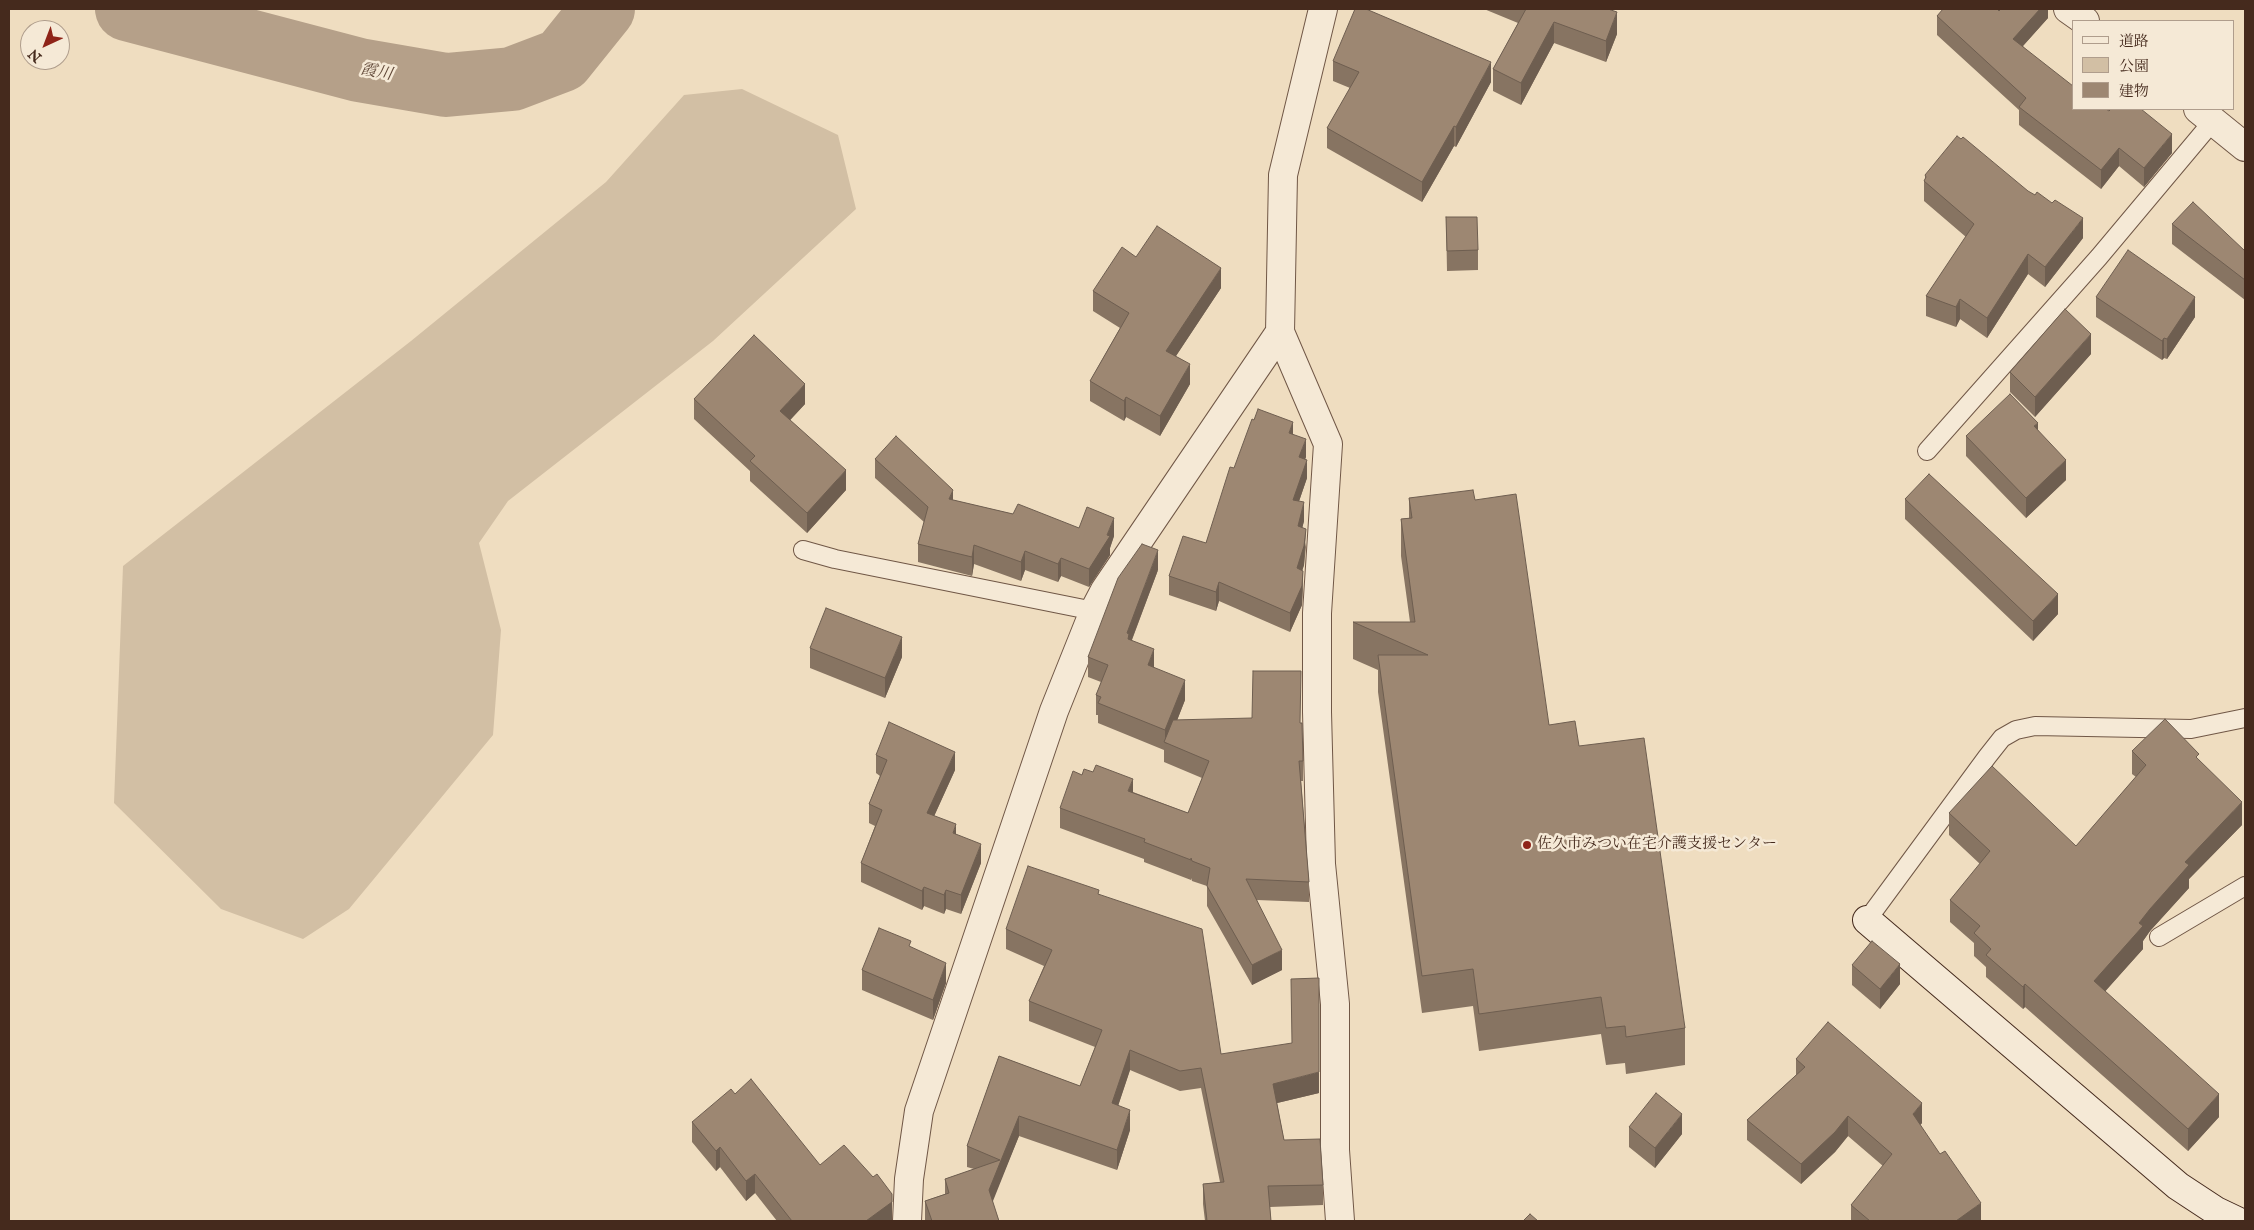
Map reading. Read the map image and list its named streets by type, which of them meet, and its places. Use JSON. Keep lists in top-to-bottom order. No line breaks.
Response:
{"water":["霞川"],"places":["佐久市みつい在宅介護支援センター"],"legend":["道路","公園","建物"],"north":"bottom left"}
